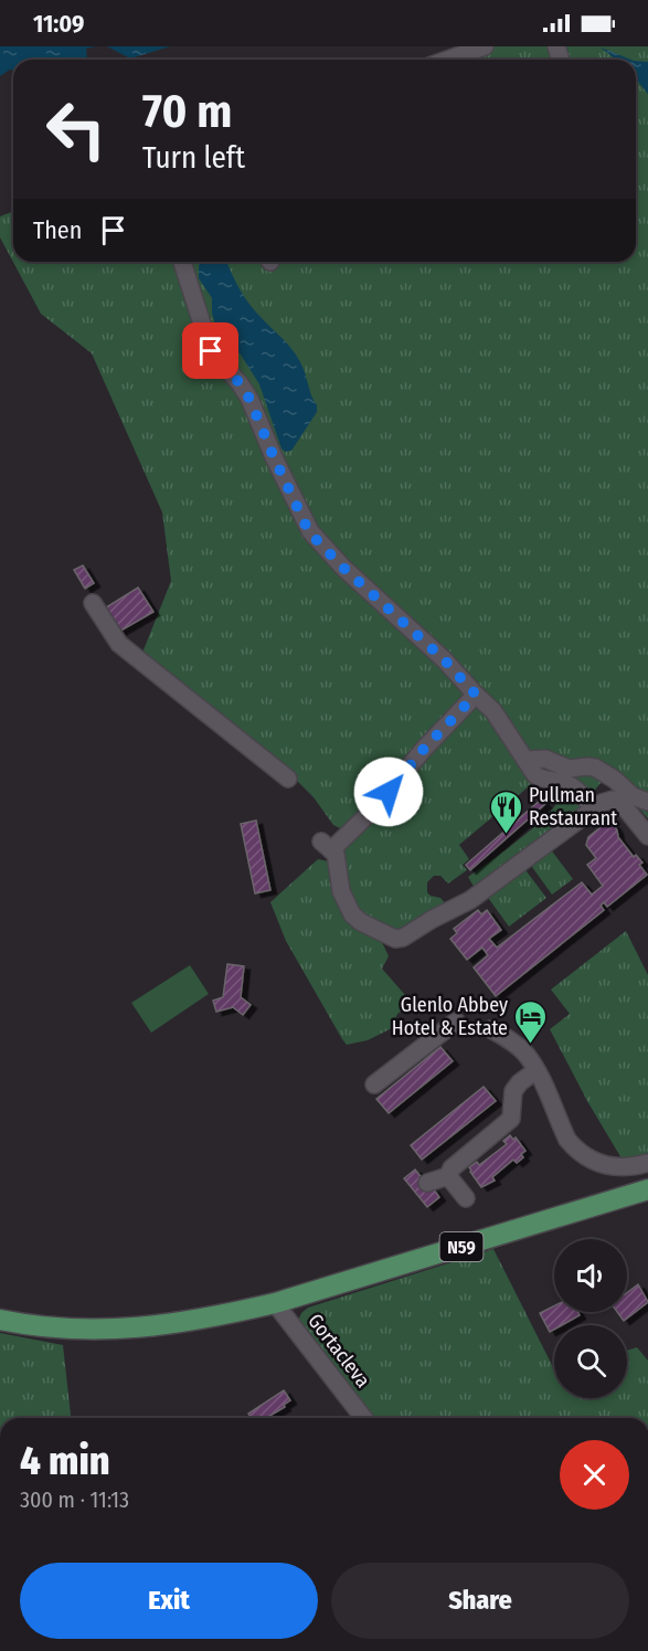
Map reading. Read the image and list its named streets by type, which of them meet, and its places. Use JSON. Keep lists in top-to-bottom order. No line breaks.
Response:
{"streets":{"main road":["N59"],"street":["Gortacleva"]},"crossings":[["N59","Gortacleva"]],"places":{"restaurant":["Pullman Restaurant"],"hotel":["Glenlo Abbey Hotel & Estate"]},"page":{"status":"11:09","turn":["70 m","Turn left"],"then":"Then","heading":["4 min","300 m · 11:13"],"buttons":["Exit","Share"]}}
